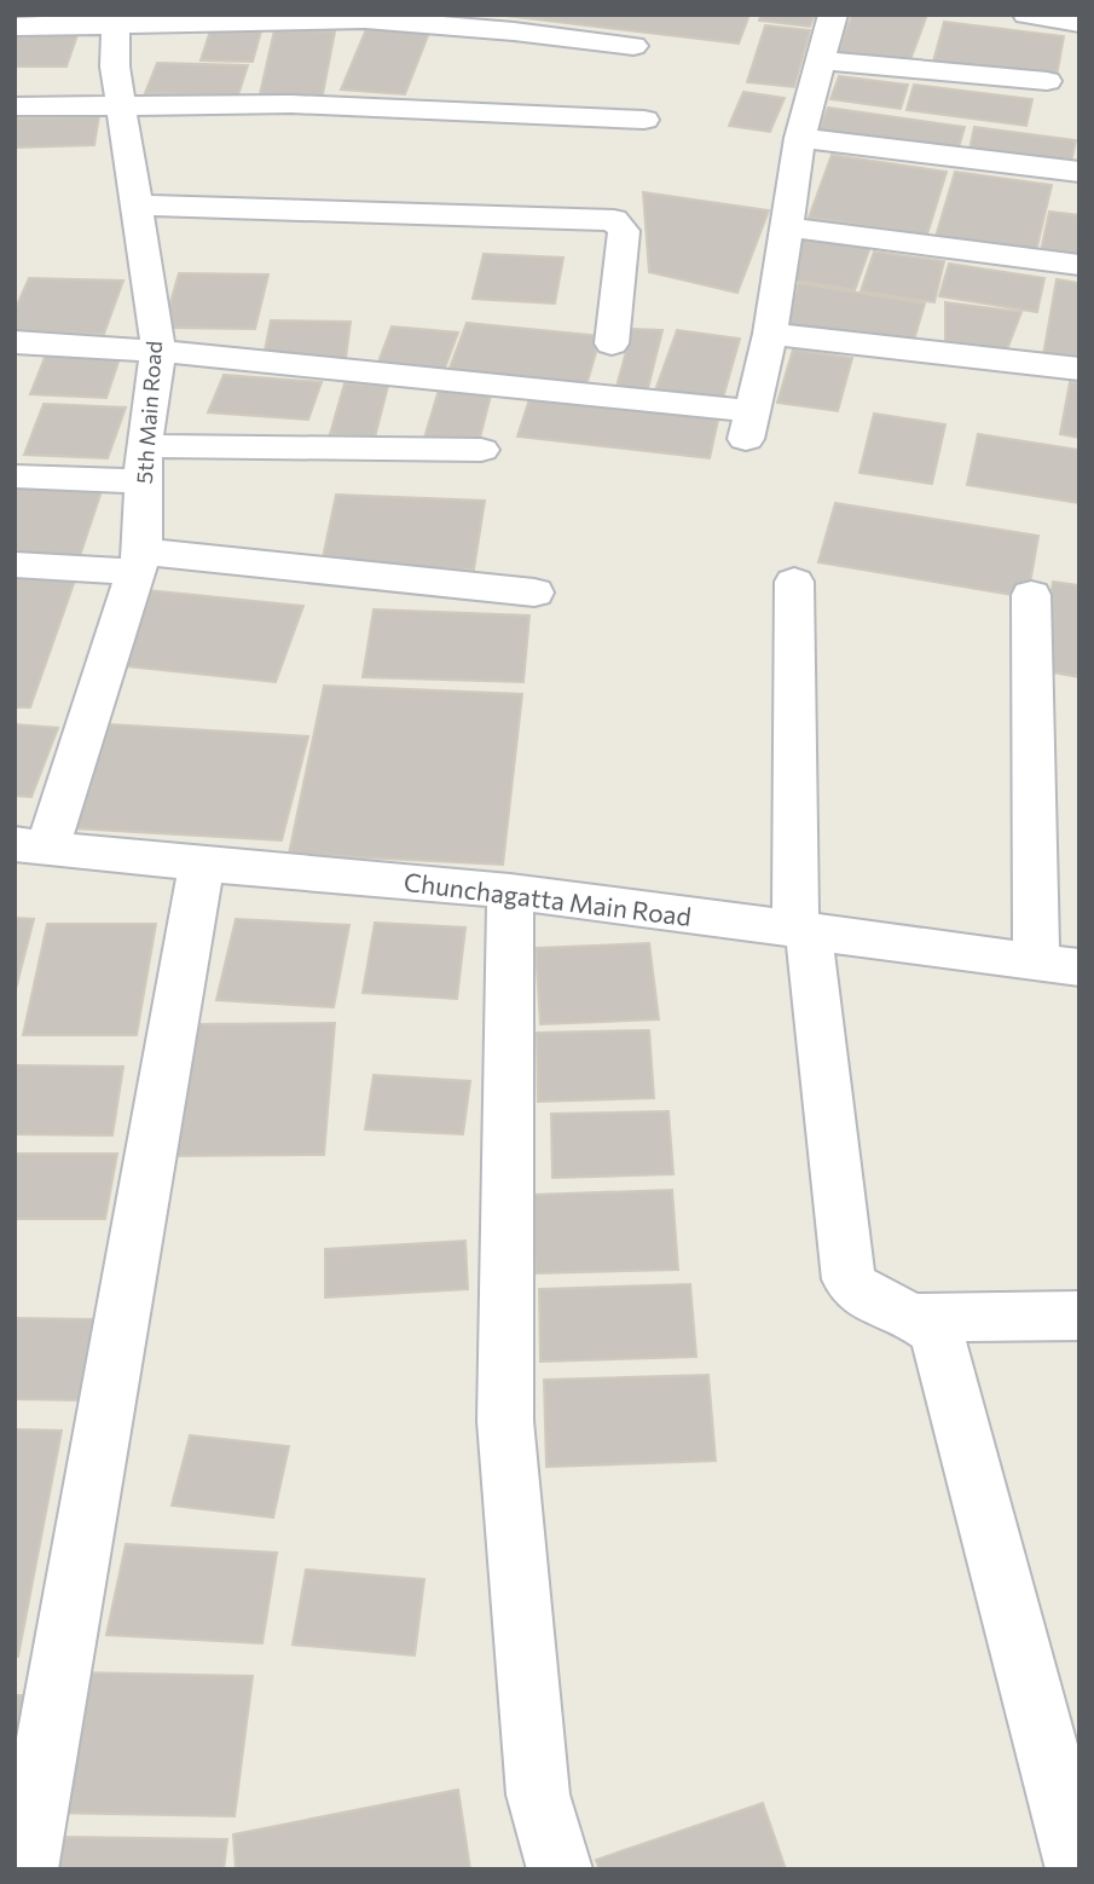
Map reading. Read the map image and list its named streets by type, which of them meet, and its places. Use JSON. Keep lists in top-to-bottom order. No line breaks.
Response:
{"streets":{"street":["5th Main Road","Chunchagatta Main Road"]},"crossings":[["5th Main Road","Chunchagatta Main Road"]]}
